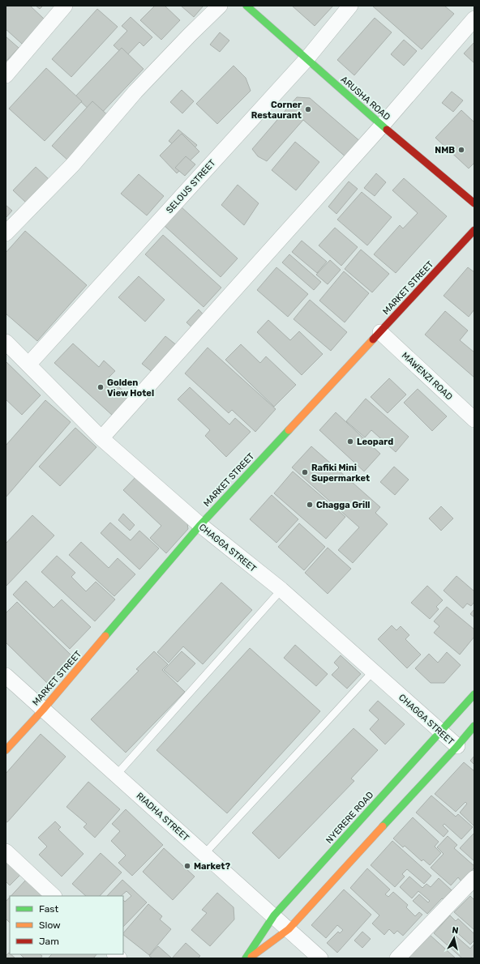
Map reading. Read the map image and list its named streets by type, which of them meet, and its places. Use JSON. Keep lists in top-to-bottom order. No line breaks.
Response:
{"streets":{"main road":["ARUSHA ROAD","MARKET STREET","NYERERE ROAD"],"street":["SELOUS STREET","MAWENZI ROAD","CHAGGA STREET","RIADHA STREET"]},"crossings":[["ARUSHA ROAD","SELOUS STREET"],["SELOUS STREET","CHAGGA STREET"],["MARKET STREET","MAWENZI ROAD"],["MARKET STREET","CHAGGA STREET"],["MARKET STREET","RIADHA STREET"],["CHAGGA STREET","NYERERE ROAD"],["RIADHA STREET","NYERERE ROAD"]],"places":["Corner Restaurant","NMB","Golden View Hotel","Leopard","Rafiki Mini Supermarket","Chagga Grill","Market?"],"legend":["Fast","Slow","Jam"],"north":"top"}
